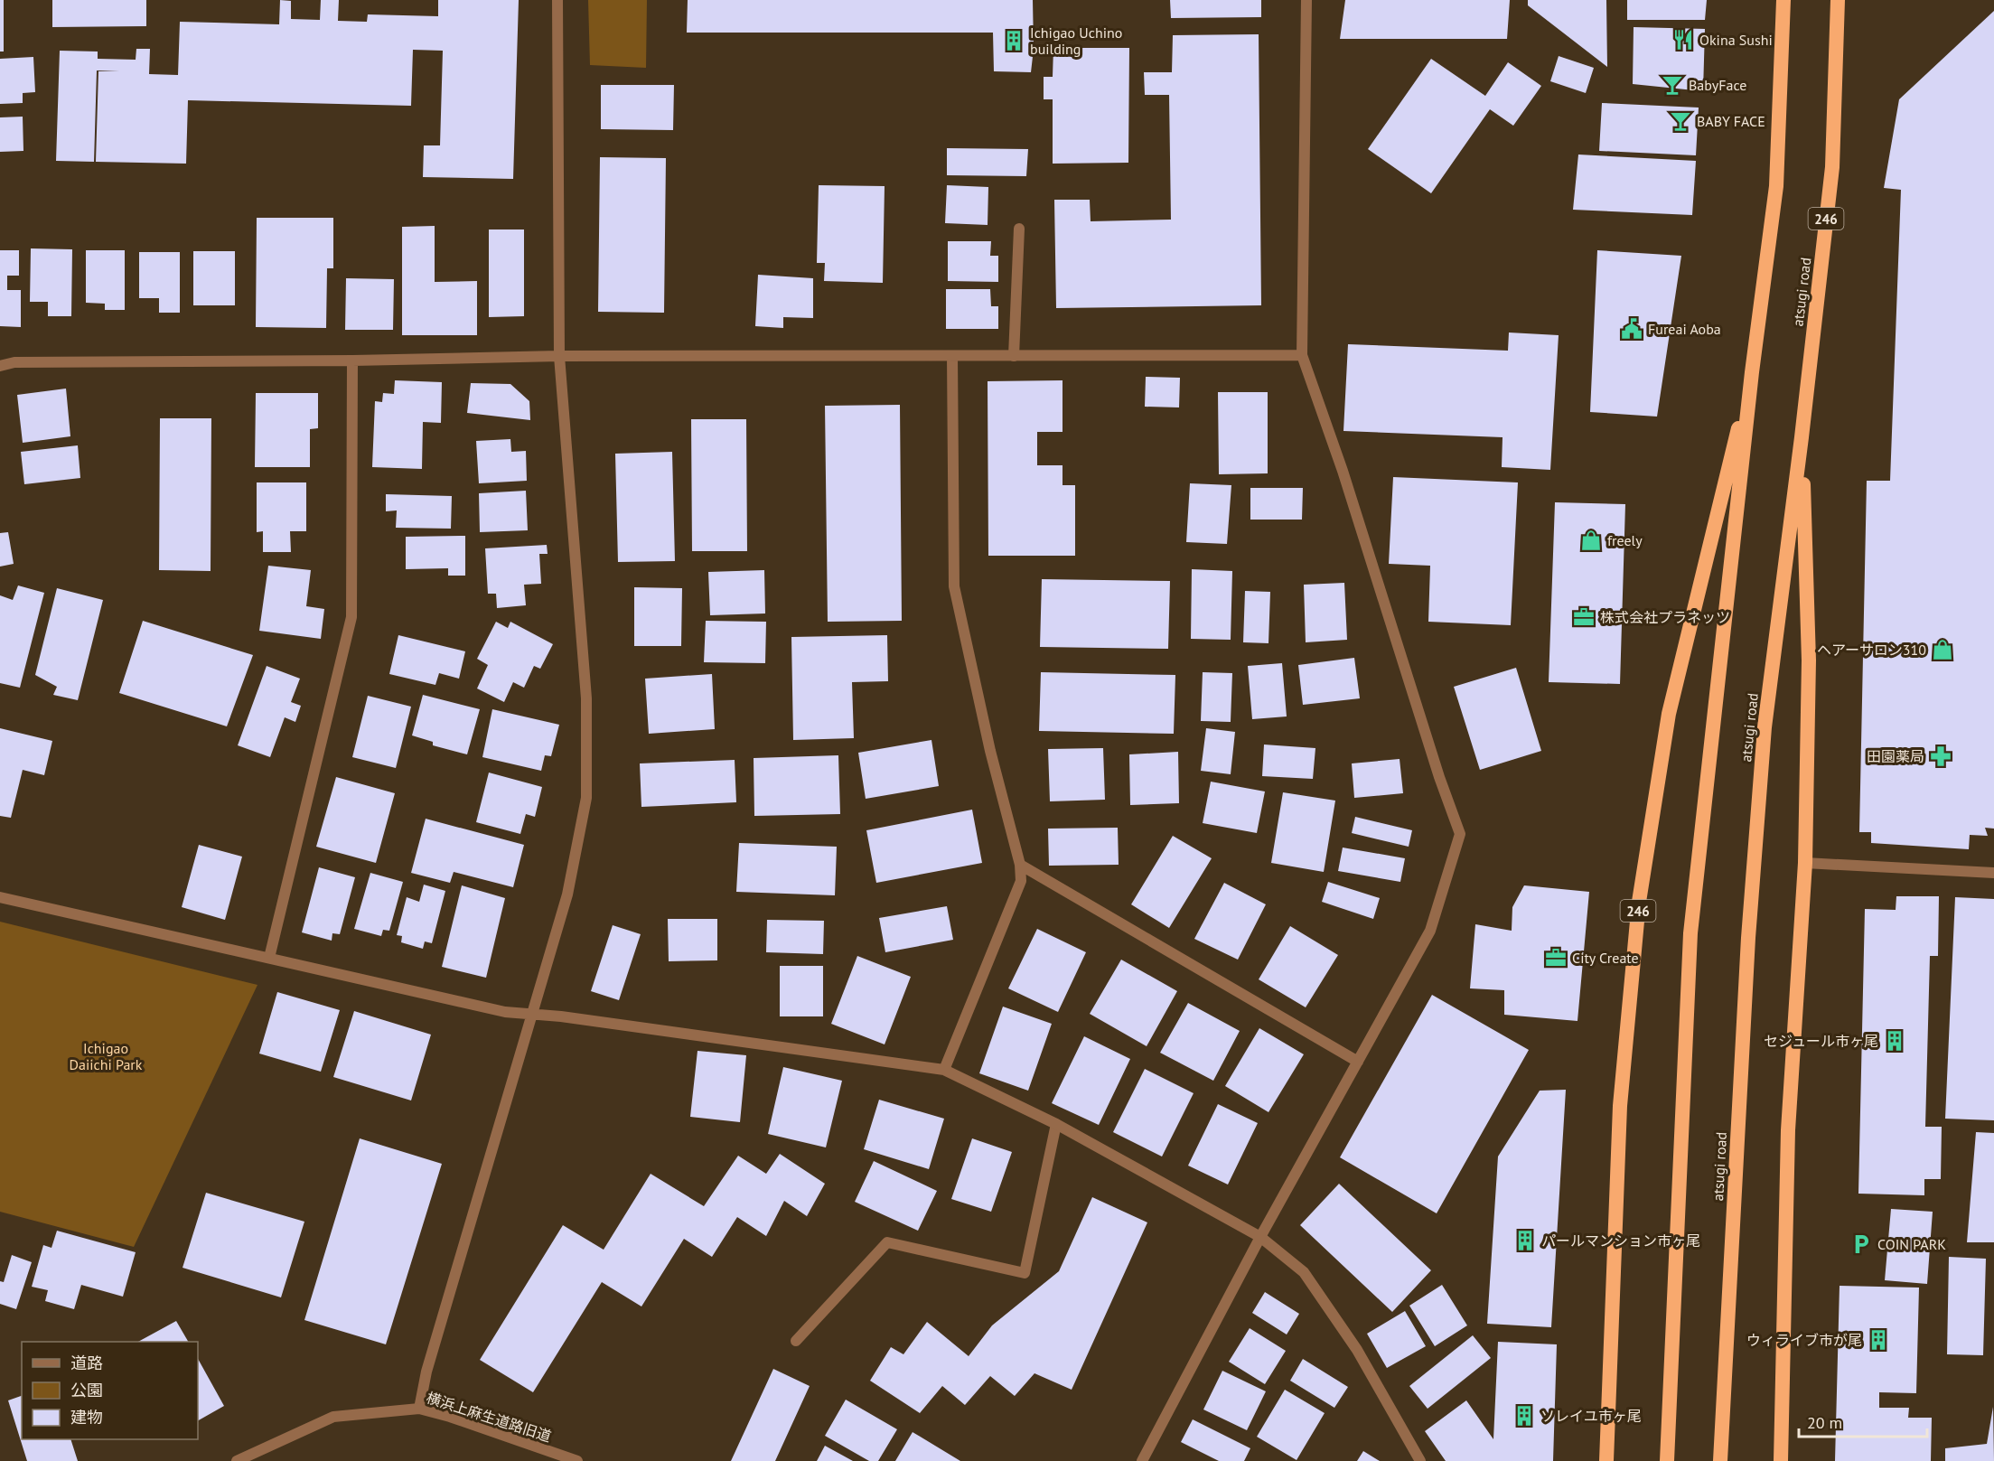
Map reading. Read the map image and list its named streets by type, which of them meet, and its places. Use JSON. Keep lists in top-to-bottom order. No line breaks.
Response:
{"streets":{"highway":["246","atsugi road"],"street":["横浜上麻生道路旧道"]},"crossings":[["246","atsugi road"]],"parks":["Ichigao Daiichi Park"],"places":{"restaurant":["Okina Sushi"],"building":["Ichigao Uchino building","セジュール市ヶ尾","パールマンション市ヶ尾","ウィライブ市が尾","ソレイユ市ヶ尾"],"bar":["BabyFace","BABY FACE"],"public building":["Fureai Aoba"],"shop":["freely","ヘアーサロン310"],"office":["株式会社プラネッツ","City Create"],"pharmacy":["田園薬局"],"parking":["COIN PARK"]},"legend":["道路","公園","建物"],"scale_bar":"20 m"}
